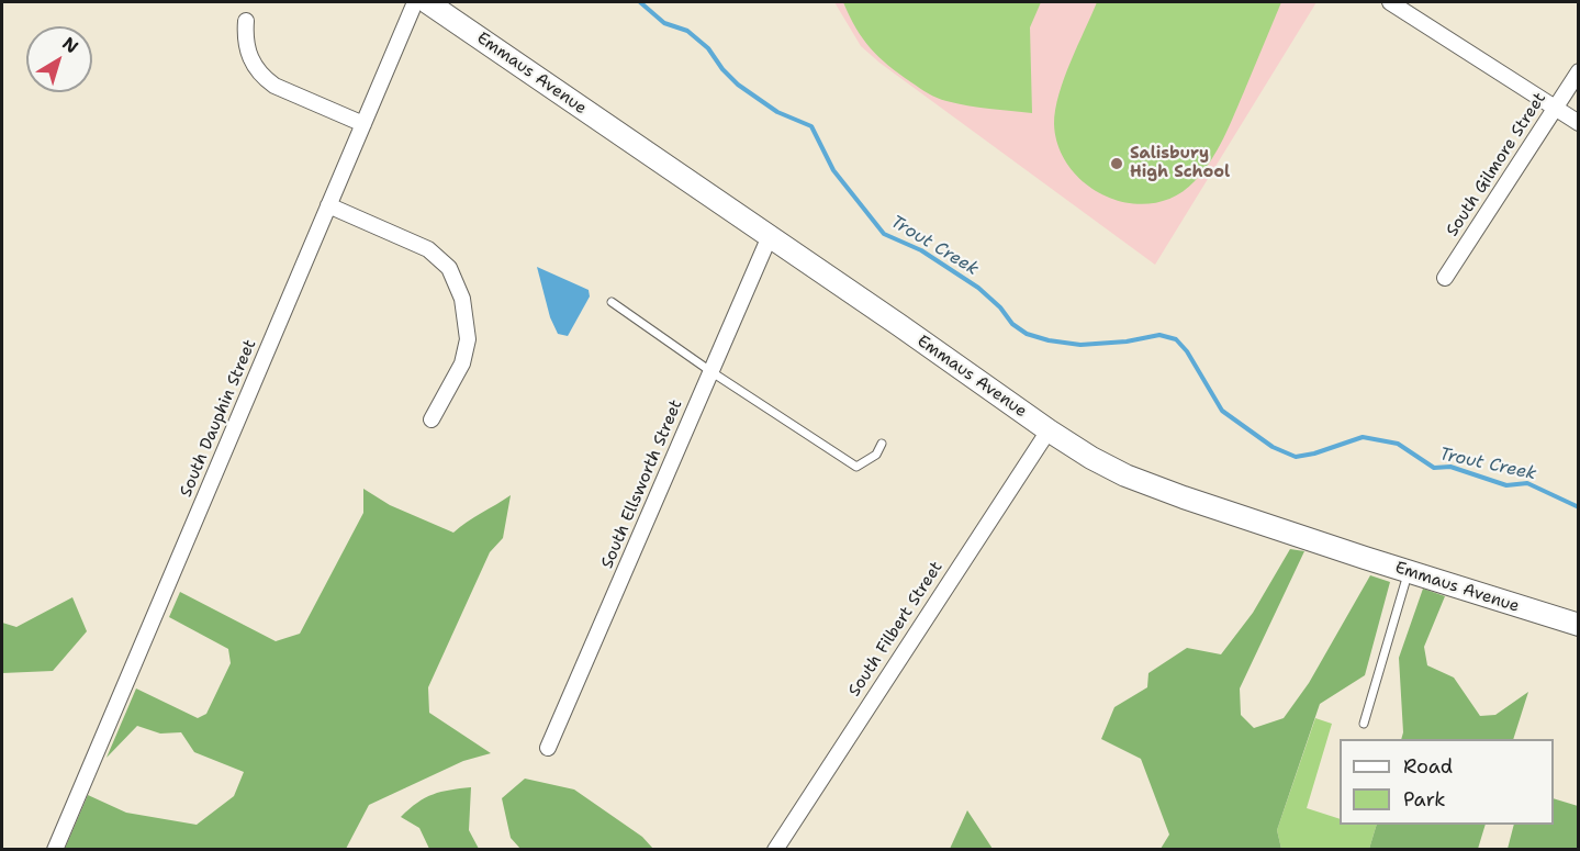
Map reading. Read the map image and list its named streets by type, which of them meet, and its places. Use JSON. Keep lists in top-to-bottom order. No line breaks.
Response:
{"streets":{"main road":["Emmaus Avenue"],"street":["South Gilmore Street","South Dauphin Street","South Ellsworth Street","South Filbert Street"]},"crossings":[["Emmaus Avenue","South Ellsworth Street"],["Emmaus Avenue","South Filbert Street"]],"water":["Trout Creek"],"places":["Salisbury High School"],"legend":["Road","Park"],"north":"top right"}
